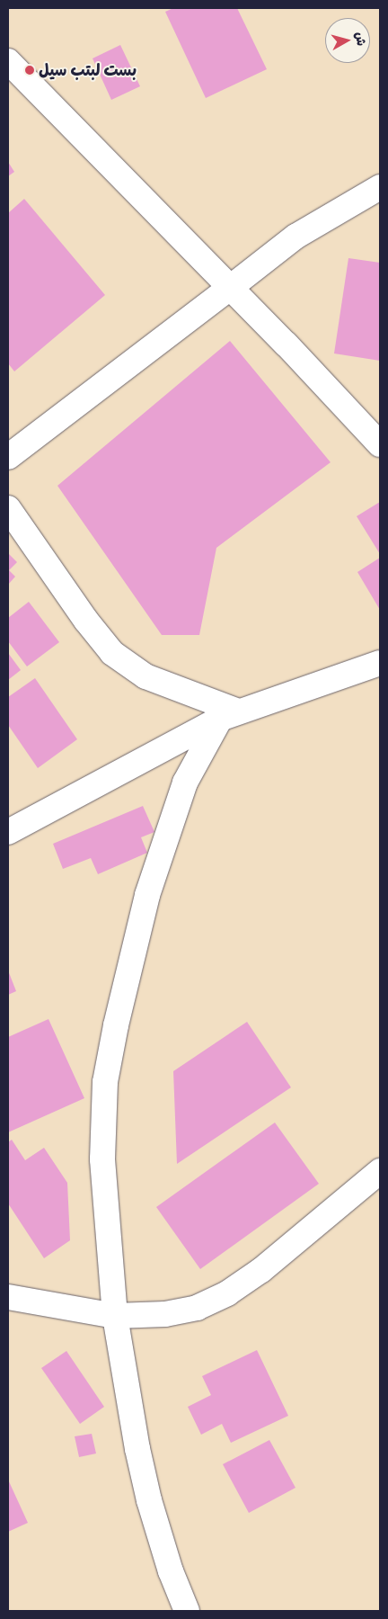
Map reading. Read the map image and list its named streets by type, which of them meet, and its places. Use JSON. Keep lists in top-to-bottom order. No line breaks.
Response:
{"places":["بست لبتب سيل"],"north":"right"}
